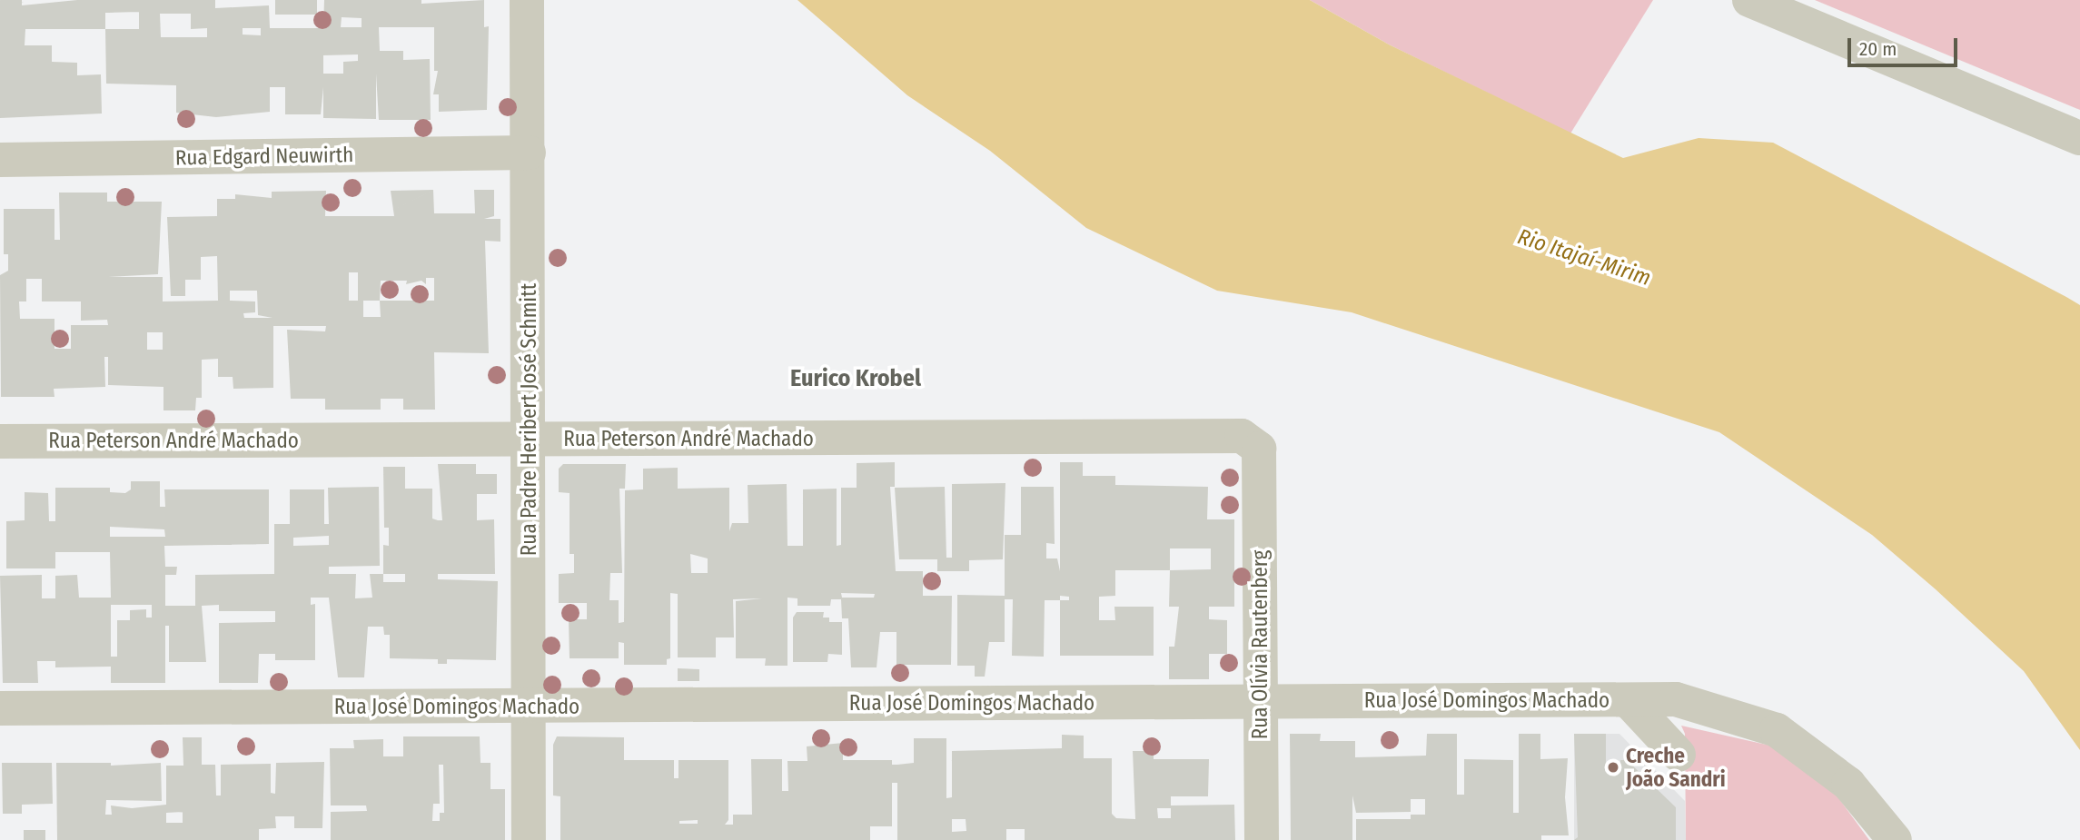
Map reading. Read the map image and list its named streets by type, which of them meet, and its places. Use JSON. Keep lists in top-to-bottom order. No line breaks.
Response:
{"streets":{"street":["Rua Edgard Neuwirth","Rua Padre Heribert José Schmitt","Rua Peterson André Machado","Rua Olívia Rautenberg","Rua José Domingos Machado"]},"crossings":[["Rua Edgard Neuwirth","Rua Padre Heribert José Schmitt"],["Rua Padre Heribert José Schmitt","Rua Peterson André Machado"],["Rua Padre Heribert José Schmitt","Rua José Domingos Machado"],["Rua Peterson André Machado","Rua Olívia Rautenberg"],["Rua Olívia Rautenberg","Rua José Domingos Machado"]],"districts":["Eurico Krobel"],"water":["Rio Itajaí-Mirim"],"places":["Creche João Sandri"],"scale_bar":"20 m"}
